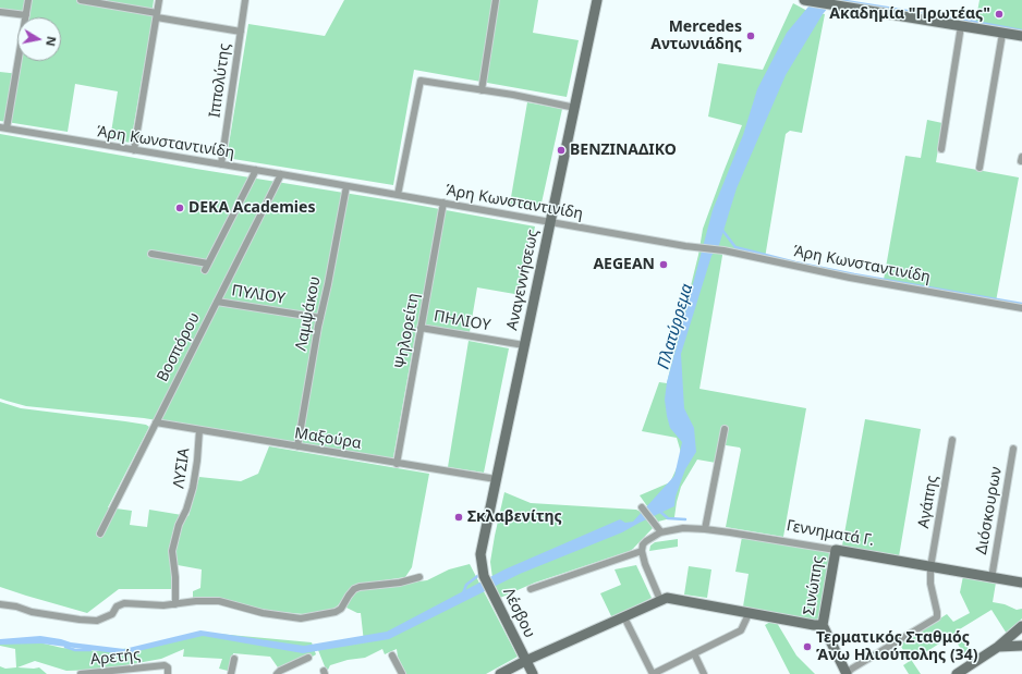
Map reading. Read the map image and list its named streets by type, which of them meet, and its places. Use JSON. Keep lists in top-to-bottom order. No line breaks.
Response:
{"streets":{"street":["Ιππολύτης","Άρη Κωνσταντινίδη","Αναγεννήσεως","ΠΥΛΙΟΥ","Λαμψάκου","ΠΗΛΙΟΥ","Ψηλορείτη","Βοσπόρου","Μαξούρα","ΛΥΣΙΑ","Αγάπης","Διόσκουρων","Γεννηματά Γ.","Σινώπης","Λέσβου","Αρετής"]},"crossings":[["Ιππολύτης","Άρη Κωνσταντινίδη"],["Άρη Κωνσταντινίδη","Αναγεννήσεως"],["Άρη Κωνσταντινίδη","Λαμψάκου"],["Άρη Κωνσταντινίδη","Ψηλορείτη"],["Άρη Κωνσταντινίδη","Βοσπόρου"],["Αναγεννήσεως","ΠΗΛΙΟΥ"],["Αναγεννήσεως","Μαξούρα"],["Αναγεννήσεως","Λέσβου"],["ΠΥΛΙΟΥ","Λαμψάκου"],["ΠΥΛΙΟΥ","Βοσπόρου"],["Λαμψάκου","Μαξούρα"],["ΠΗΛΙΟΥ","Ψηλορείτη"],["Ψηλορείτη","Μαξούρα"],["Βοσπόρου","Μαξούρα"],["Μαξούρα","ΛΥΣΙΑ"],["Αγάπης","Γεννηματά Γ."],["Αγάπης","Σινώπης"],["Διόσκουρων","Γεννηματά Γ."],["Γεννηματά Γ.","Σινώπης"]],"water":["Πλατύρρεμα"],"places":["Ακαδημία \"Πρωτέας\"","Mercedes Αντωνιάδης","ΒΕΝΖΙΝΑΔΙΚΟ","DEKA Academies","AEGEAN","Σκλαβενίτης","Τερματικός Σταθμός Άνω Ηλιούπολης (34)"],"north":"right"}
